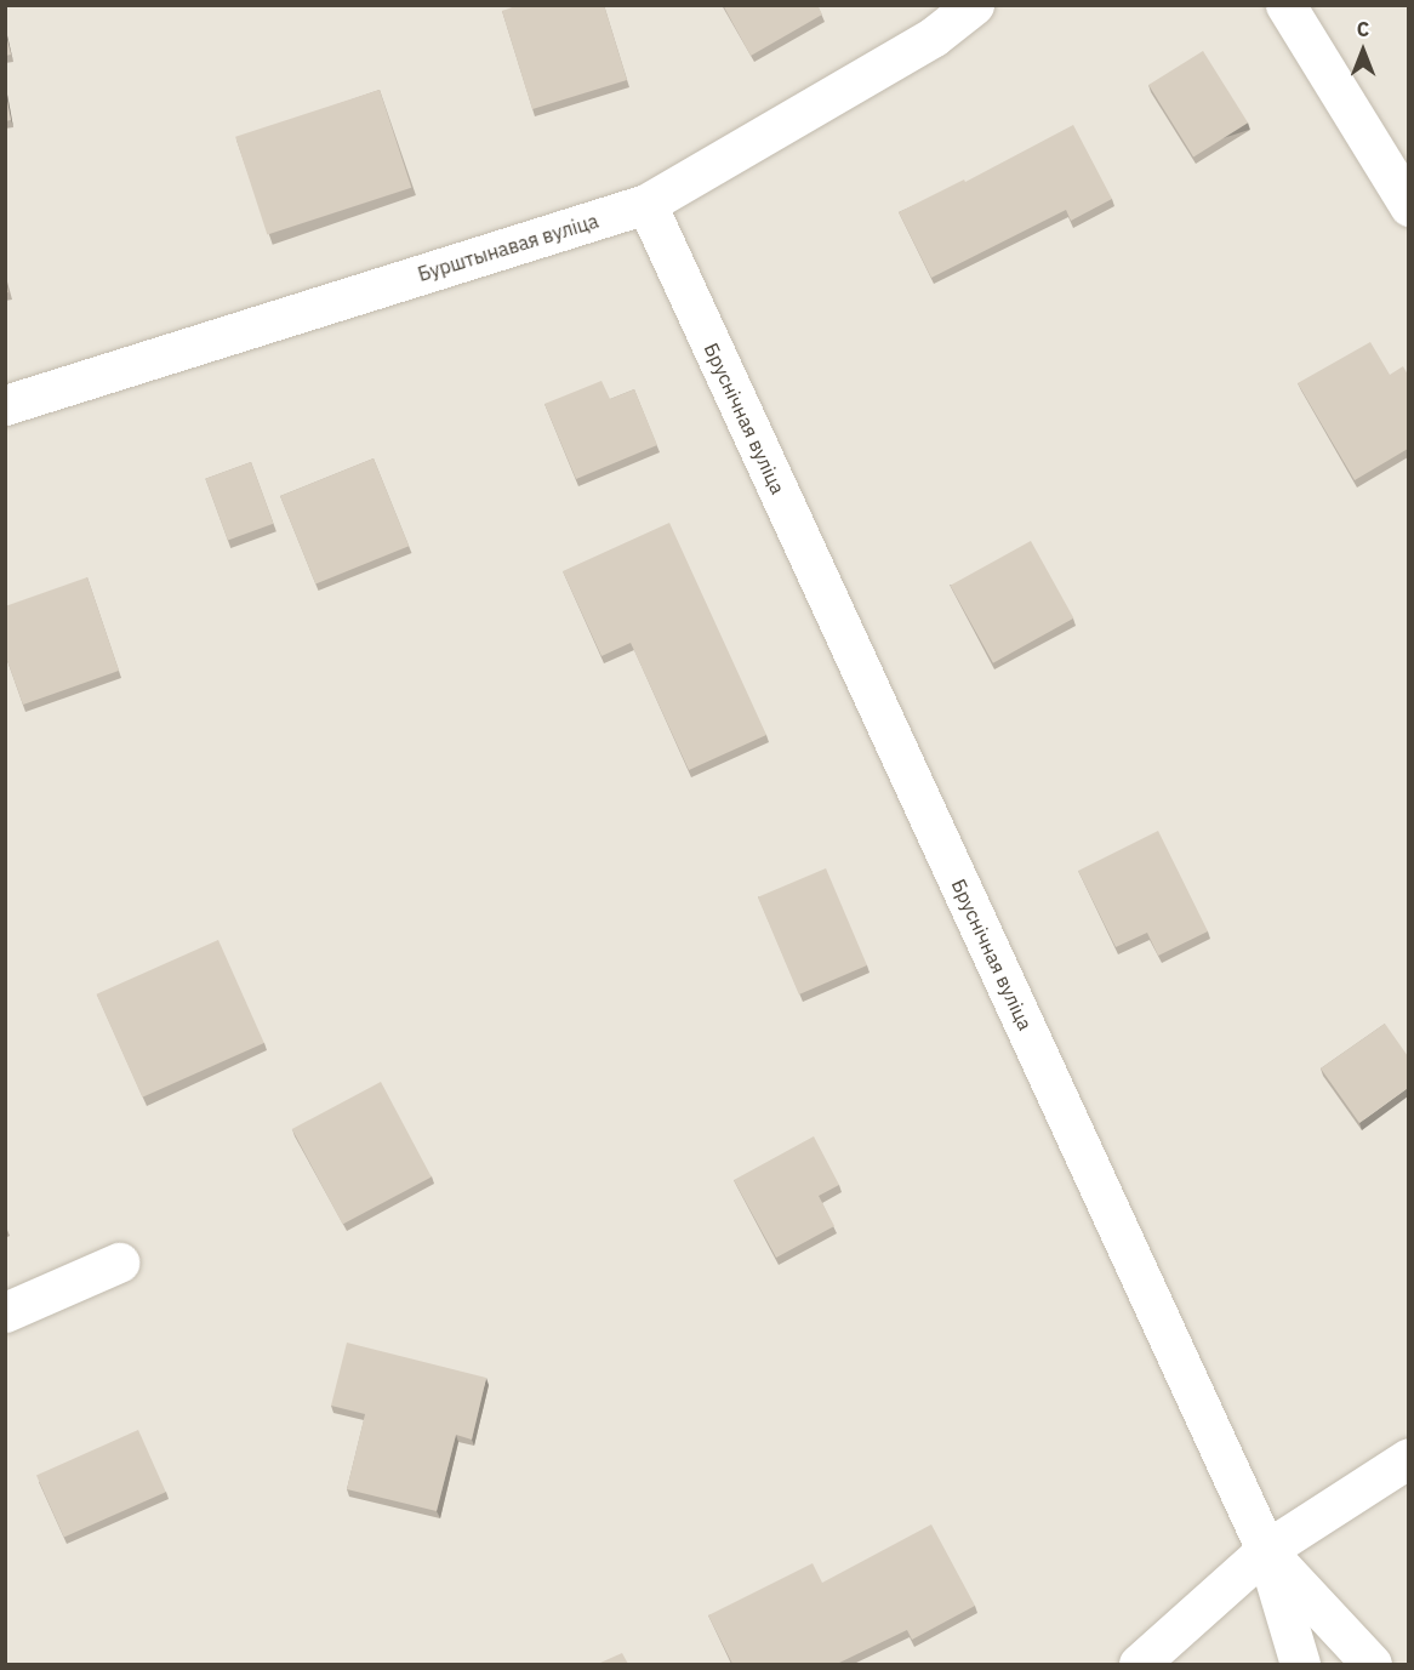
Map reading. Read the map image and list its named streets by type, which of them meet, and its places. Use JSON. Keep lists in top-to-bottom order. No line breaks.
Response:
{"streets":{"street":["Бурштынавая вуліца","Бруснічная вуліца"]},"crossings":[["Бурштынавая вуліца","Бруснічная вуліца"]],"north":"top"}
